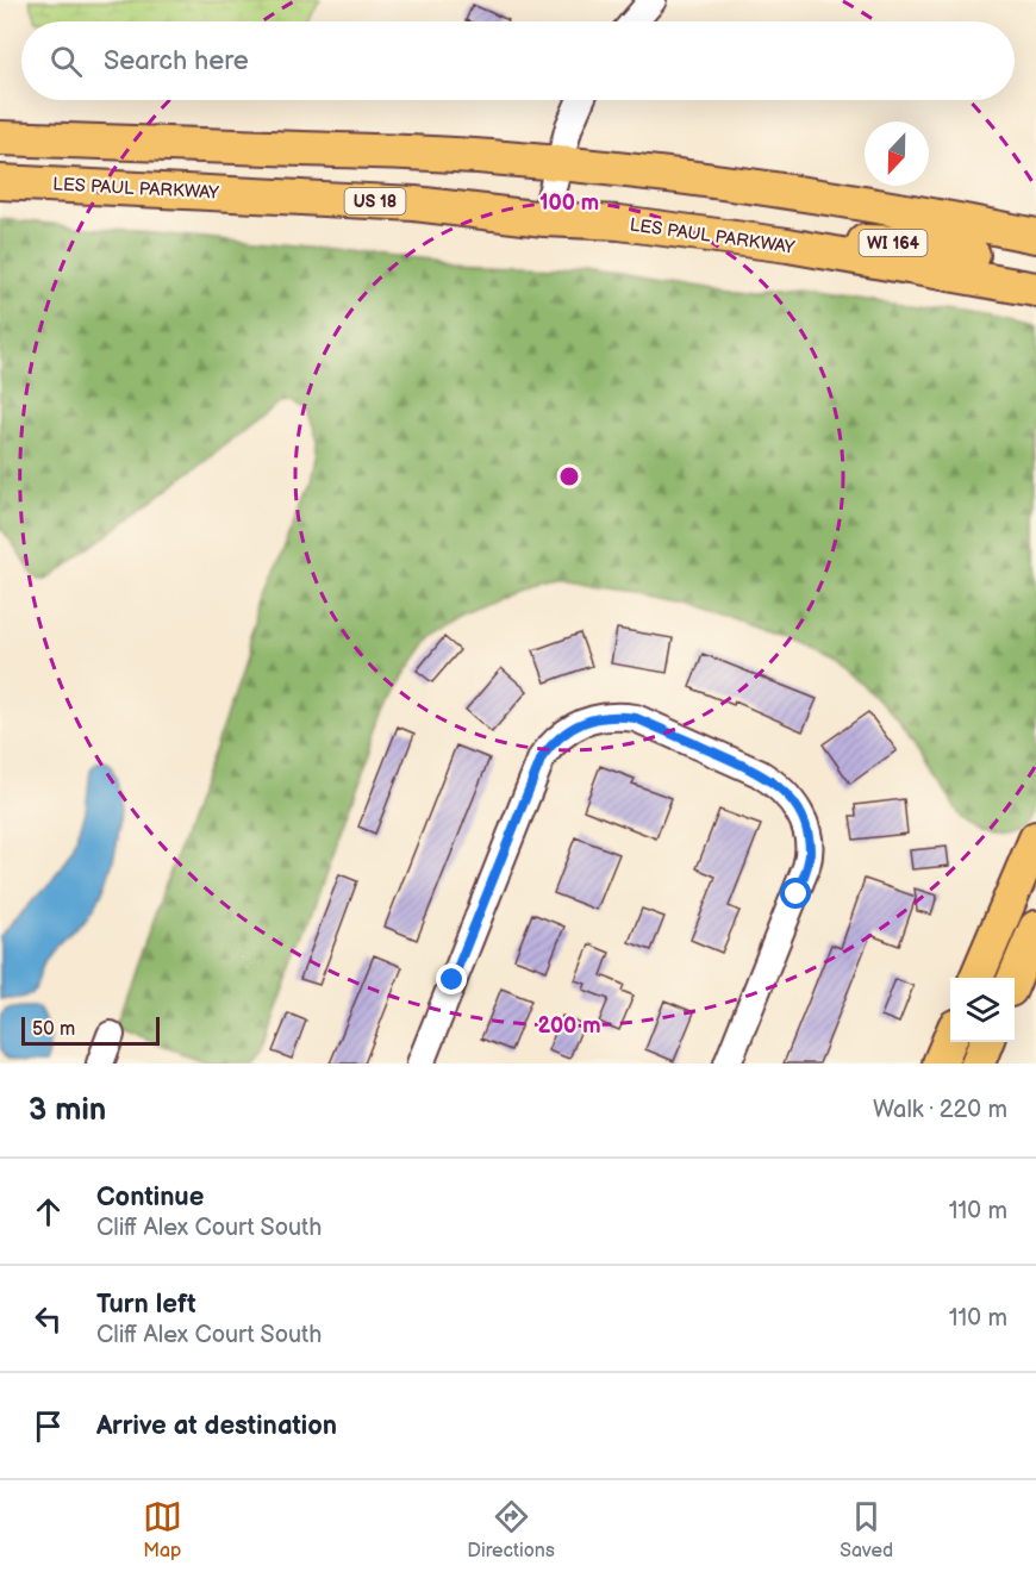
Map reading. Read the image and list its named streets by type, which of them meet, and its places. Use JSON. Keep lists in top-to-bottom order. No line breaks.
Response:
{"streets":{"main road":["LES PAUL PARKWAY","US 18"]},"scale_bar":"50 m","north":"bottom","page":{"search":"Search here","scale":"50 m","heading":["3 min","Walk · 220 m"],"list":[["Continue","Cliff Alex Court South","110 m"],["Turn left","Cliff Alex Court South","110 m"],"Arrive at destination"],"nav":["Map","Directions","Saved"]},"rings":["100 m","200 m"]}
